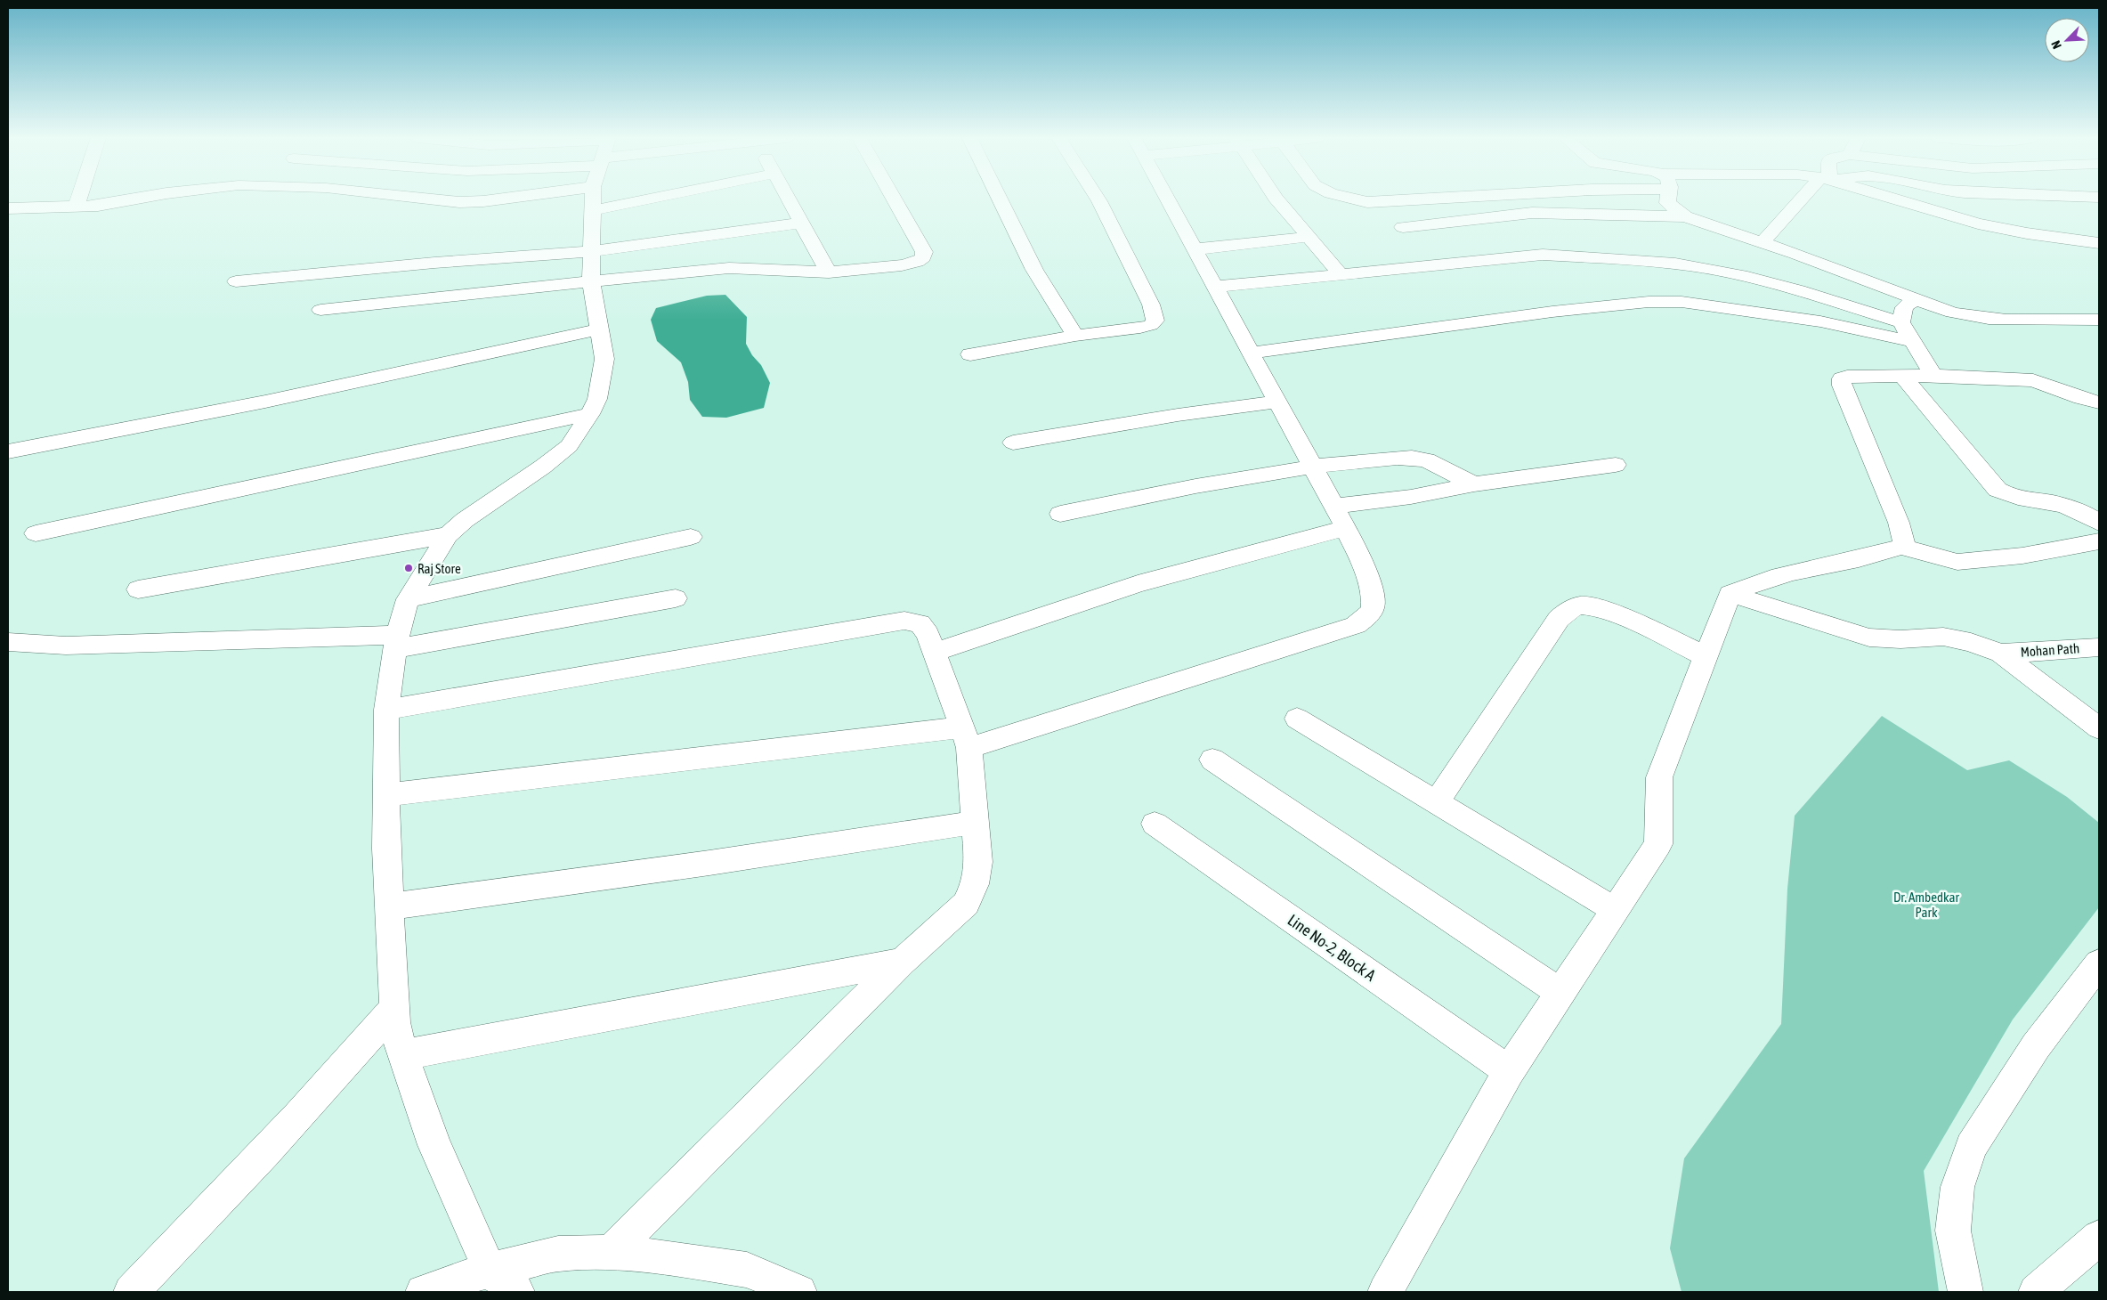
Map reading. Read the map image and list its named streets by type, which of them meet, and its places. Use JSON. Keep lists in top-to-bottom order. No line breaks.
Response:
{"streets":{"street":["Mohan Path","Line No-2, Block A"]},"parks":["Dr. Ambedkar Park"],"places":["Raj Store"],"north":"bottom left"}
